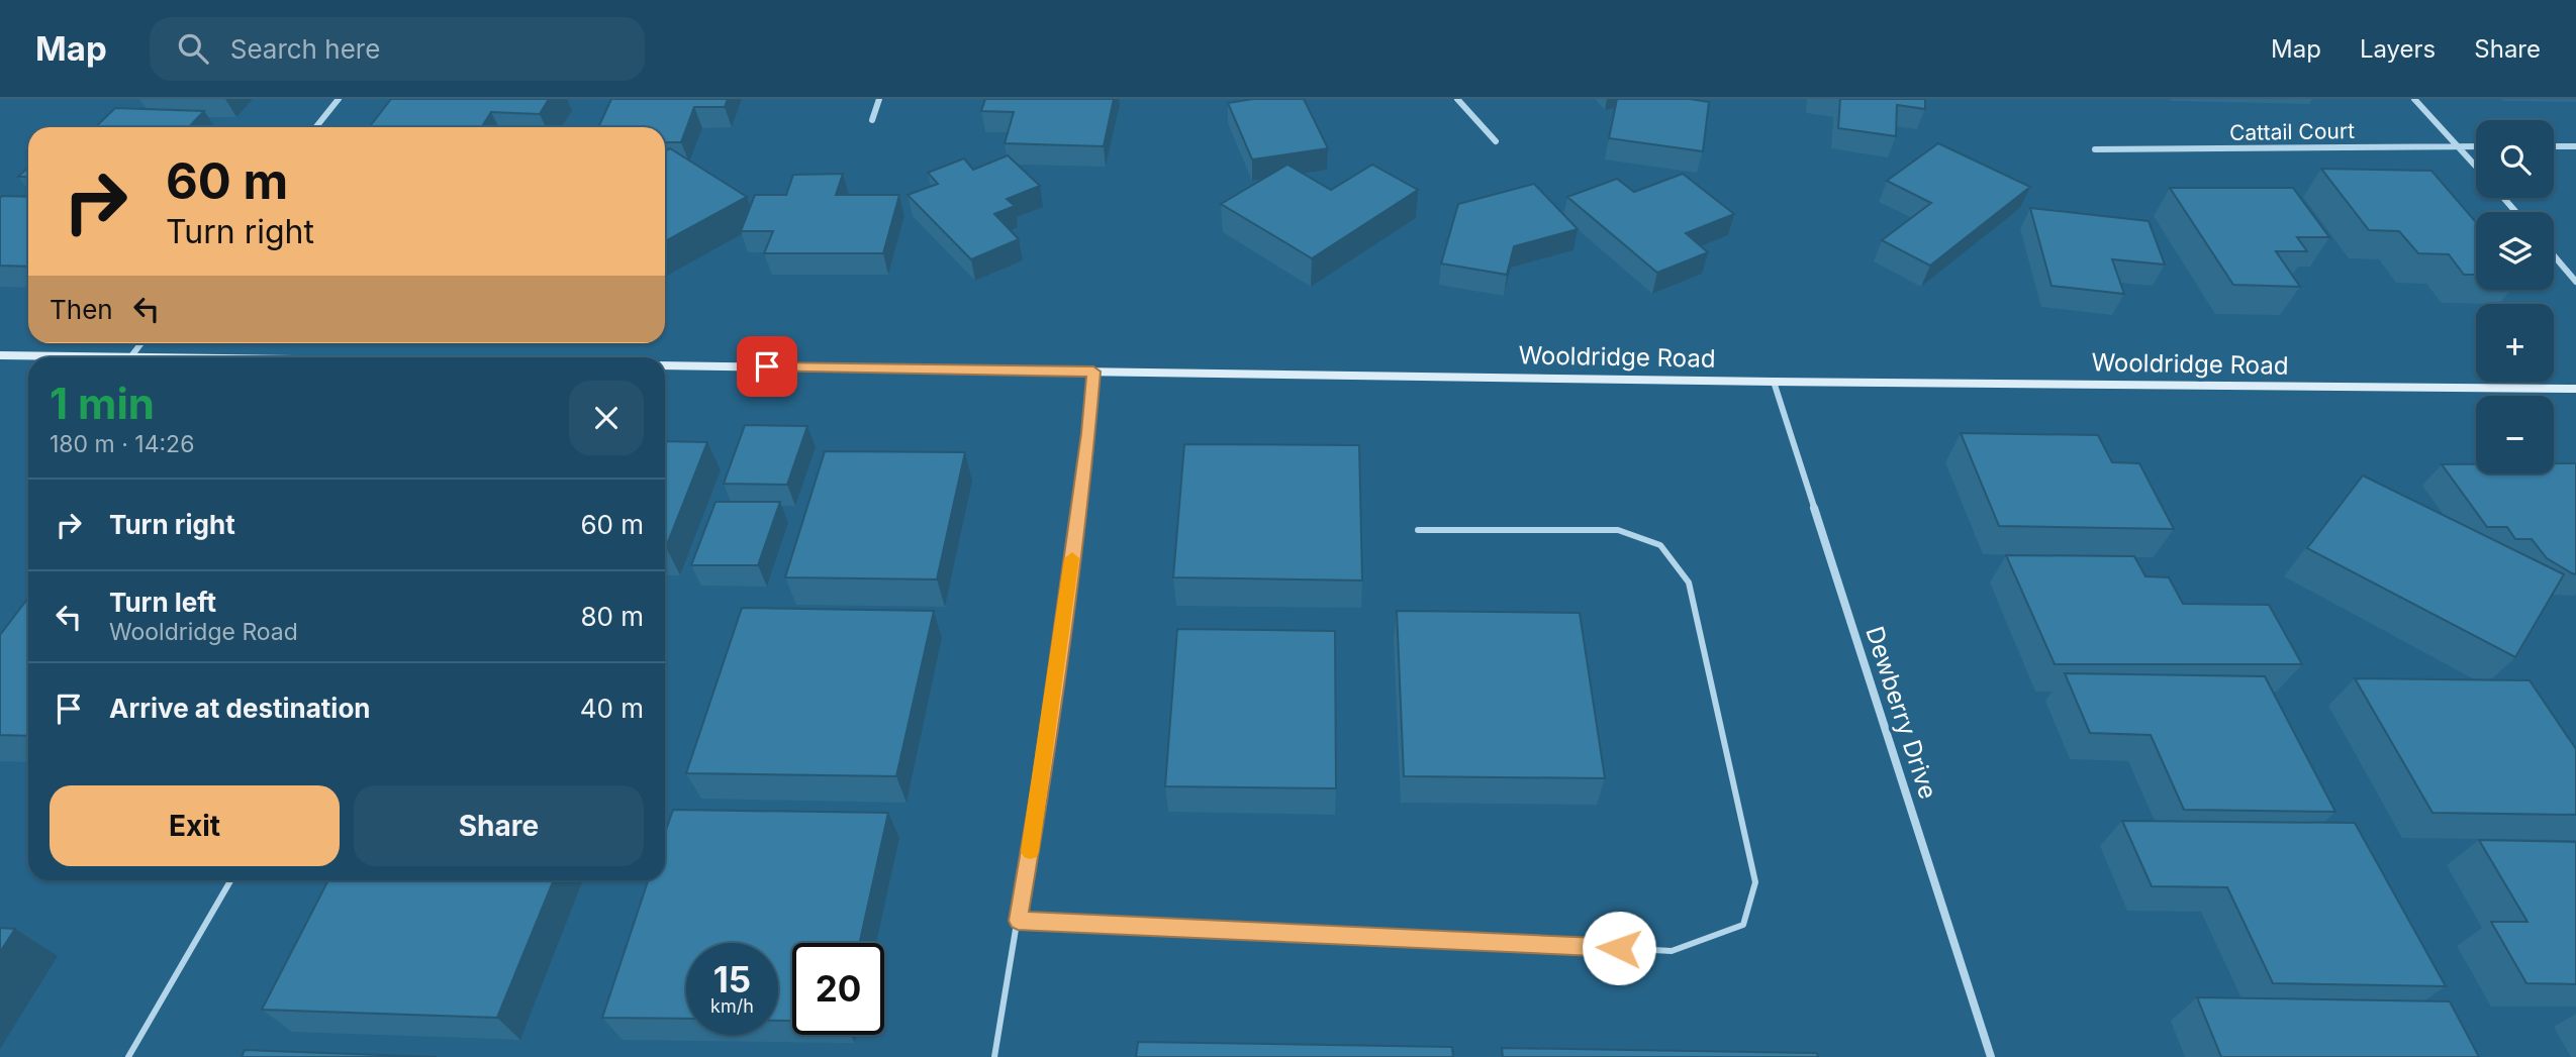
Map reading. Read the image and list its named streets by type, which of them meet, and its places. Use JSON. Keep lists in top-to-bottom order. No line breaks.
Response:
{"streets":{"main road":["Wooldridge Road"],"street":["Cattail Court","Dewberry Drive"]},"crossings":[["Wooldridge Road","Dewberry Drive"]],"page":{"header":"Map","search":"Search here","nav":["Map","Layers","Share"],"map_buttons":["+","−"],"turn":["60 m","Turn right"],"then":"Then","heading":["1 min","180 m · 14:26"],"list":[{"name":"Turn right","value":"60 m"},{"name":"Turn left","note":"Wooldridge Road","value":"80 m"},{"name":"Arrive at destination","value":"40 m"}],"buttons":["Exit","Share"],"speed":"15 km/h","limit":"20"}}
